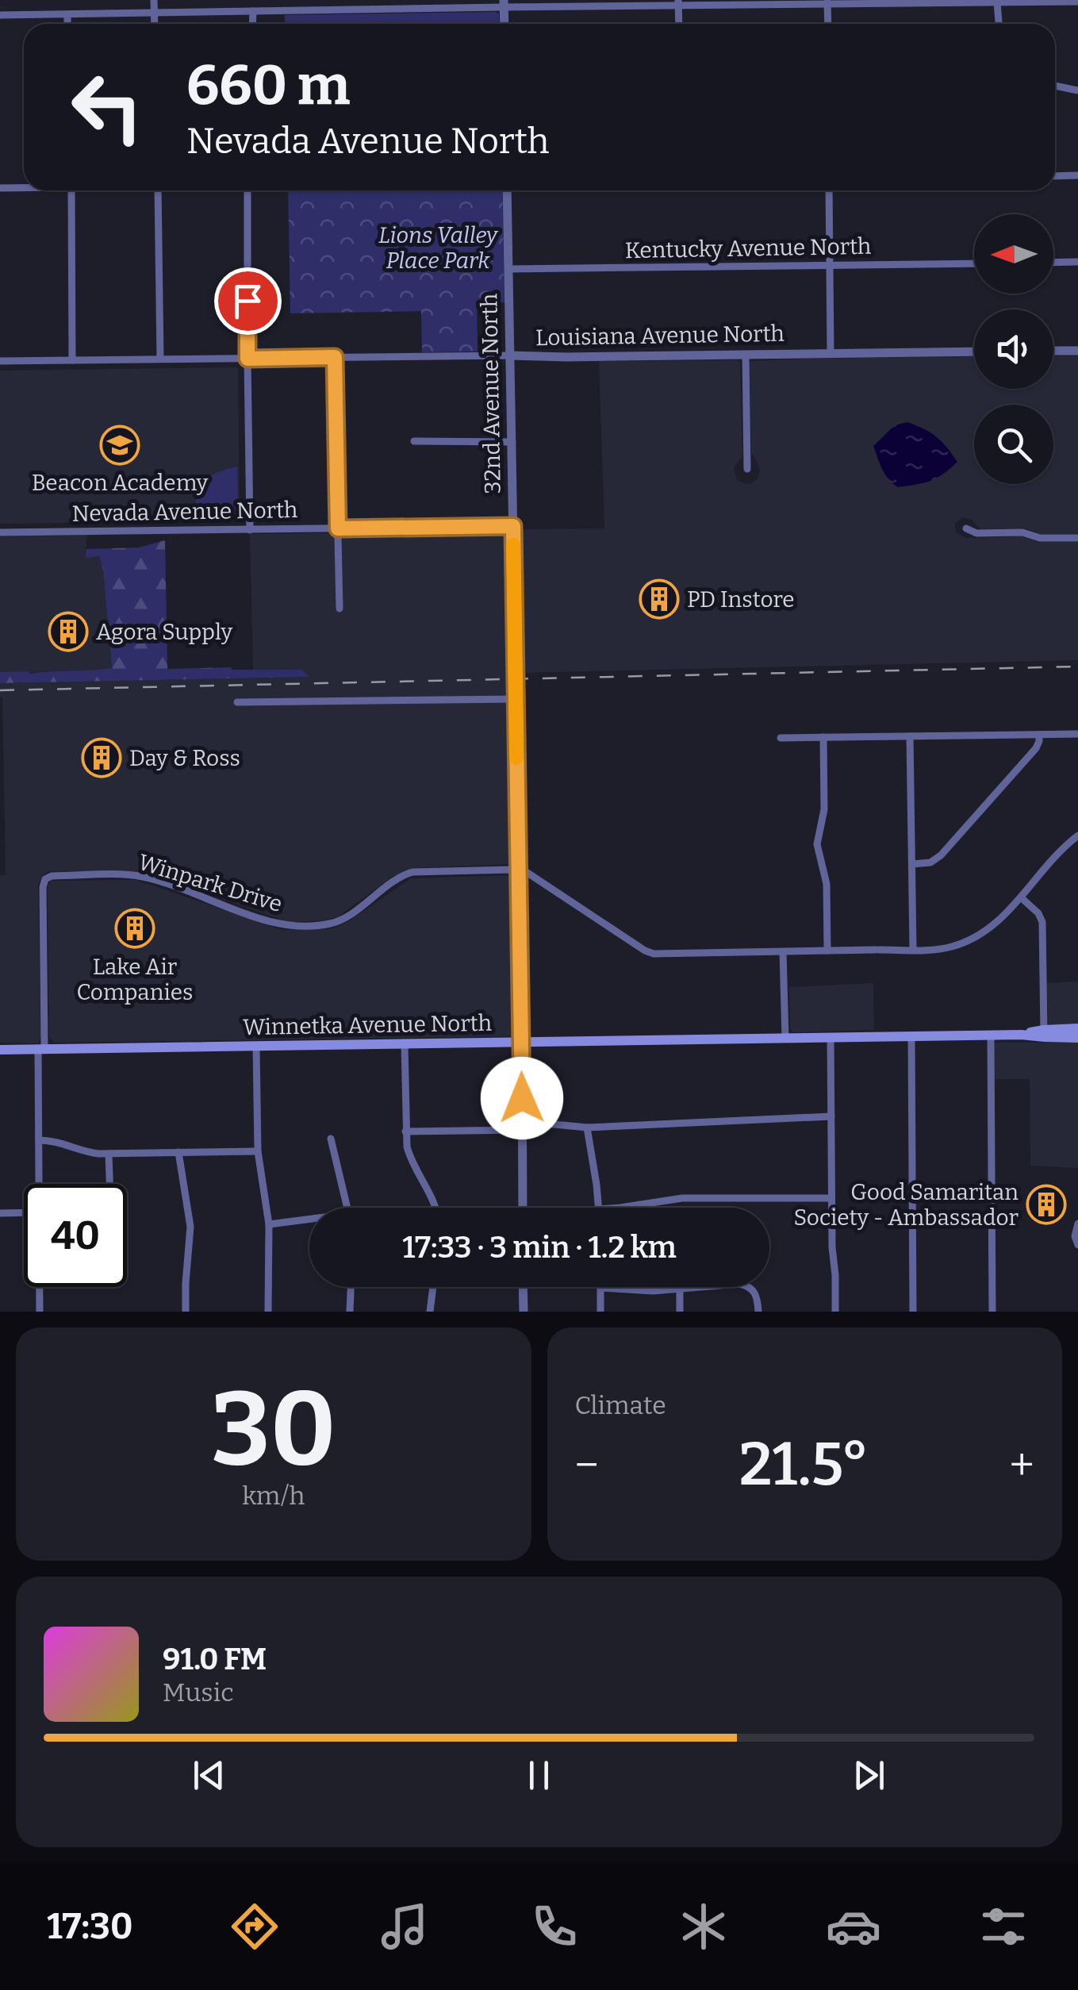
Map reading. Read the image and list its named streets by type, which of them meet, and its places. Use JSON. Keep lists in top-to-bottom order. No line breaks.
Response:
{"streets":{"main road":["Winnetka Avenue North"],"street":["Kentucky Avenue North","Louisiana Avenue North","32nd Avenue North","Nevada Avenue North","Winpark Drive"]},"crossings":[["Kentucky Avenue North","32nd Avenue North"],["Louisiana Avenue North","32nd Avenue North"],["32nd Avenue North","Nevada Avenue North"],["32nd Avenue North","Winpark Drive"],["32nd Avenue North","Winnetka Avenue North"],["Winpark Drive","Winnetka Avenue North"]],"parks":["Lions Valley Place Park"],"places":{"school or university":["Beacon Academy"],"building":["PD Instore","Agora Supply","Day & Ross","Lake Air Companies","Good Samaritan Society - Ambassador"]},"north":"left","page":{"turn":["660 m","Nevada Avenue North"],"limit":"40","trip":"17:33 · 3 min · 1.2 km","tile":[["30","km/h"],"Climate"],"heat":["−","21.5°","+"],"song":["91.0 FM","Music"],"tabs":"17:30"}}
